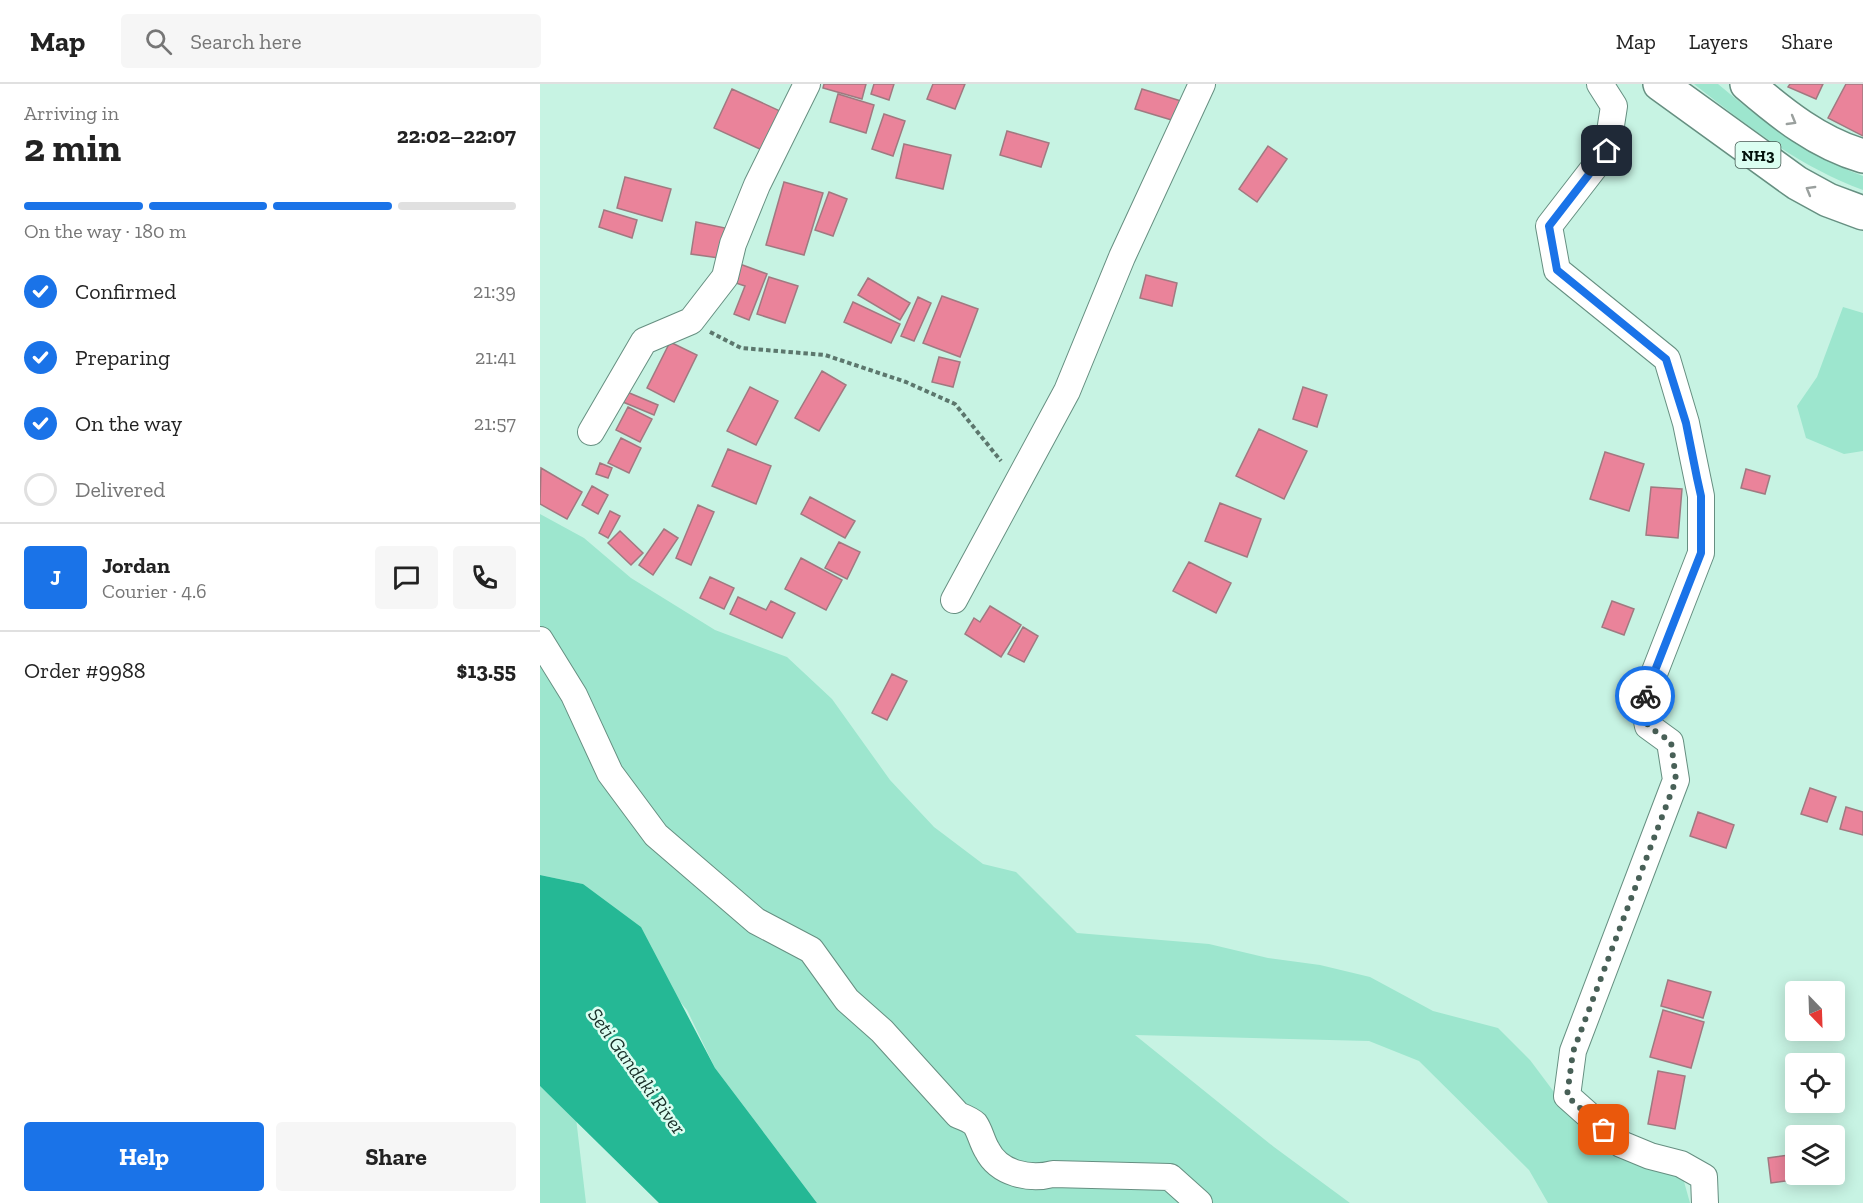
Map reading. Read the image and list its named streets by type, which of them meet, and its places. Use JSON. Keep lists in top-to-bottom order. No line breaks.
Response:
{"streets":{"highway":["NH3"]},"water":["Seti Gandaki River"],"north":"bottom right","page":{"header":"Map","search":"Search here","nav":["Map","Layers","Share"],"heading":["2 min","Arriving in","22:02–22:07"],"panel":["Jordan","Courier · 4.6","Order #9988","$13.55"],"bar":"On the way · 180 m","list":[["Confirmed","21:39"],["Preparing","21:41"],["On the way","21:57"],"Delivered"],"round":"J","buttons":["Help","Share"]}}
